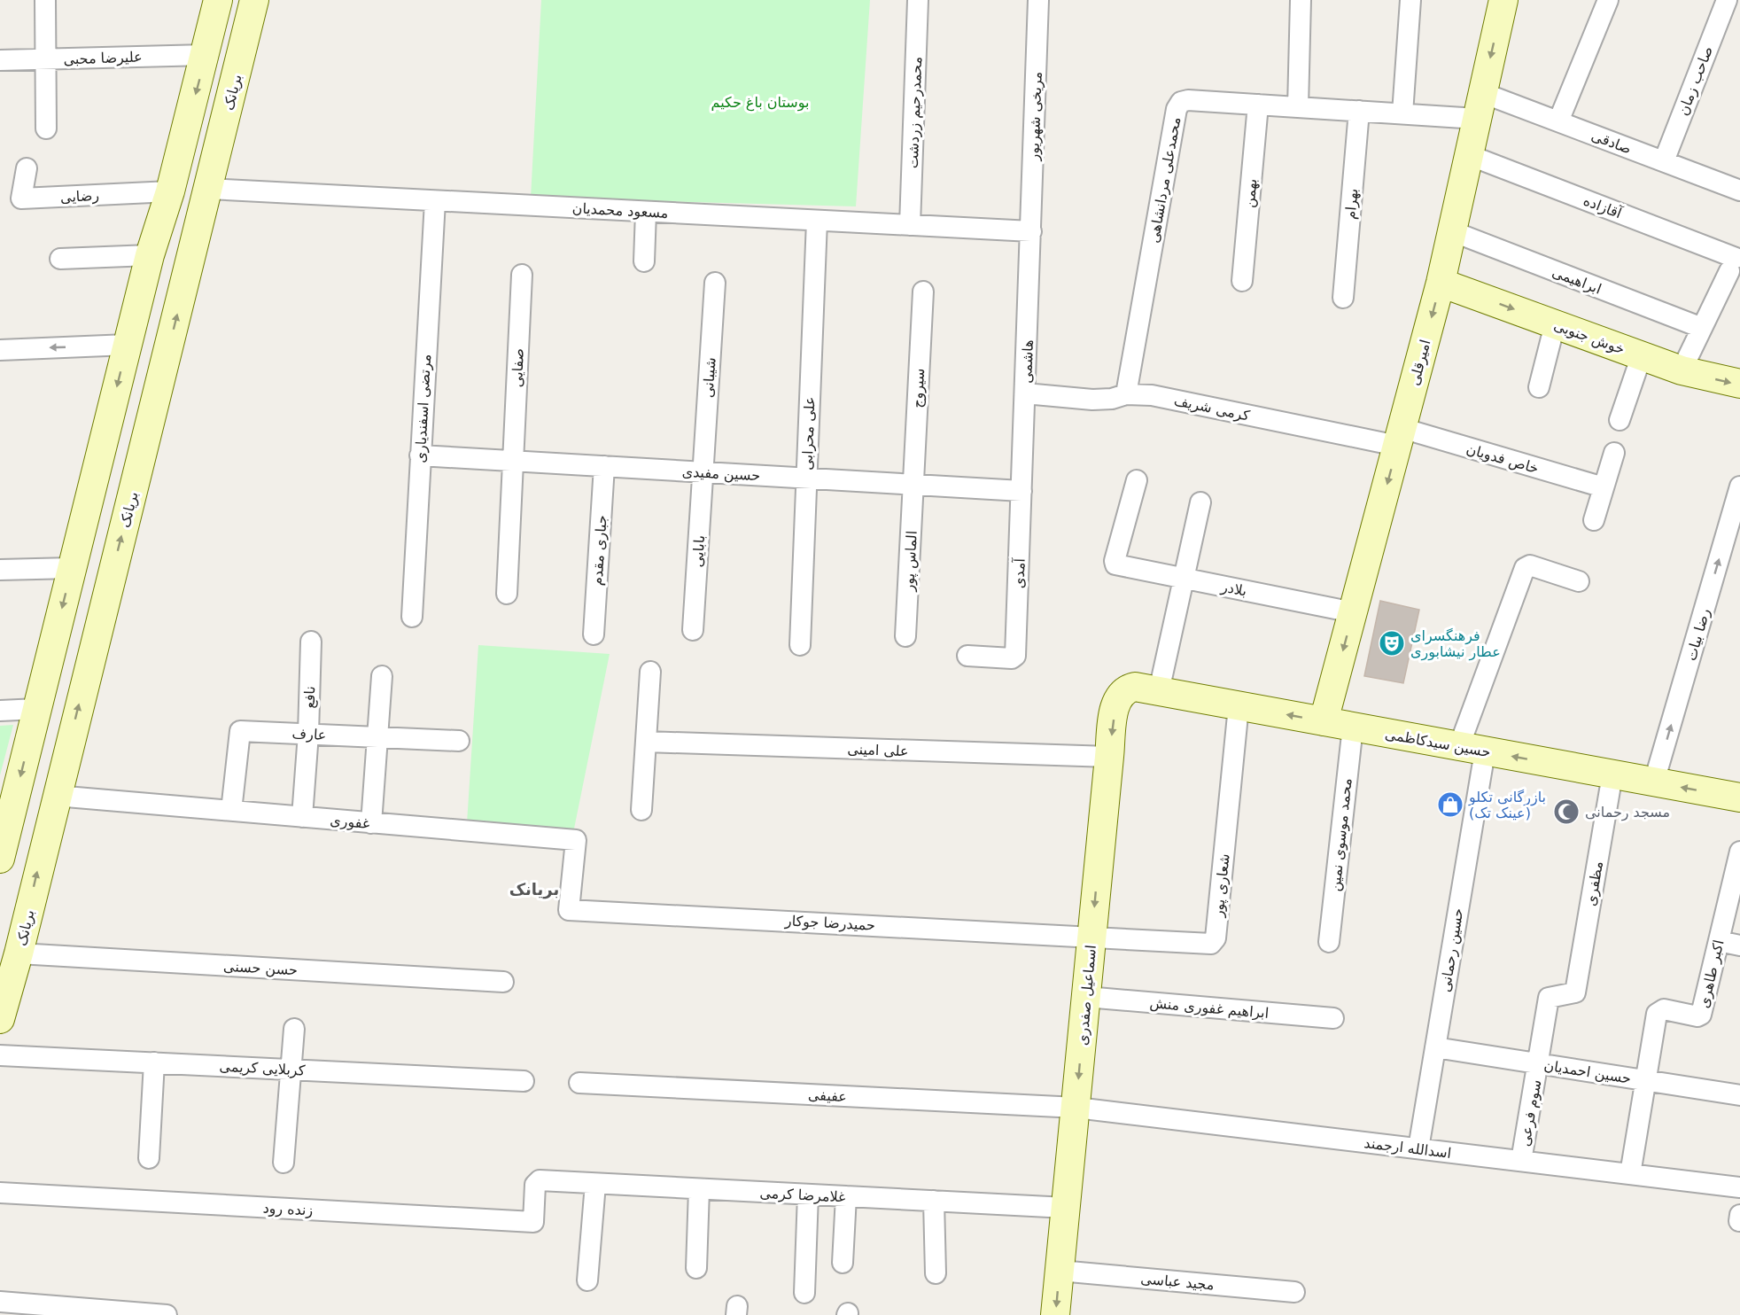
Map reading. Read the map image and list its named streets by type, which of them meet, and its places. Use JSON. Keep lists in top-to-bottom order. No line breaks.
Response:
{"streets":{"main road":["بریانک","خوش جنوبی","امیرقلی","حسین سیدکاظمی","اسماعیل صفدری"],"street":["علیرضا محبی","صاحب زمان","محمدرحیم زردشت","مریخی شهریور","صادقی","محمدعلی مردانشاهی","بهمن","رضایی","بهرام","آقازاده","مسعود محمدیان","ابراهیمی","هاشمی","صفایی","شیبانی","سیروج","کرمی شریف","مرتضی اسفندیاری","علی محرابی","خاص فدویان","حسین مفیدی","جباری مقدم","بابایی","الماس پور","آمدی","بلادر","رضا بیات","نافع","عارف","علی امینی","غفوری","محمد موسوی نمین","مظفری","شعاری پور","حمیدرضا جوکار","حسین رحمانی","حسن حسنی","اکبر طاهری","ابراهیم غفوری منش","کربلایی کریمی","حسین احمدیان","عفیفی","سوم فرعی","اسدالله ارجمند","غلامرضا کرمی","زنده رود","مجید عباسی"]},"crossings":[["صاحب زمان","صادقی"],["بریانک","مسعود محمدیان"],["بریانک","غفوری"],["بریانک","حسن حسنی"],["محمدرحیم زردشت","مسعود محمدیان"],["مریخی شهریور","مسعود محمدیان"],["مریخی شهریور","هاشمی"],["صادقی","محمدعلی مردانشاهی"],["صادقی","امیرقلی"],["محمدعلی مردانشاهی","بهمن"],["محمدعلی مردانشاهی","بهرام"],["محمدعلی مردانشاهی","امیرقلی"],["محمدعلی مردانشاهی","کرمی شریف"],["آقازاده","ابراهیمی"],["آقازاده","امیرقلی"],["مسعود محمدیان","هاشمی"],["مسعود محمدیان","مرتضی اسفندیاری"],["مسعود محمدیان","علی محرابی"],["ابراهیمی","امیرقلی"],["خوش جنوبی","امیرقلی"],["هاشمی","کرمی شریف"],["هاشمی","حسین مفیدی"],["هاشمی","آمدی"],["امیرقلی","کرمی شریف"],["امیرقلی","خاص فدویان"],["امیرقلی","بلادر"],["امیرقلی","حسین سیدکاظمی"],["صفایی","حسین مفیدی"],["شیبانی","حسین مفیدی"],["شیبانی","بابایی"],["سیروج","حسین مفیدی"],["سیروج","الماس پور"],["کرمی شریف","خاص فدویان"],["مرتضی اسفندیاری","حسین مفیدی"],["علی محرابی","حسین مفیدی"],["حسین مفیدی","جباری مقدم"],["حسین مفیدی","بابایی"],["حسین مفیدی","الماس پور"],["حسین مفیدی","آمدی"],["رضا بیات","حسین سیدکاظمی"],["نافع","عارف"],["نافع","غفوری"],["عارف","غفوری"],["حسین سیدکاظمی","محمد موسوی نمین"],["حسین سیدکاظمی","مظفری"],["حسین سیدکاظمی","شعاری پور"],["حسین سیدکاظمی","حسین رحمانی"],["حسین سیدکاظمی","اسماعیل صفدری"],["علی امینی","اسماعیل صفدری"],["غفوری","حمیدرضا جوکار"],["مظفری","سوم فرعی"],["شعاری پور","حمیدرضا جوکار"],["شعاری پور","اسماعیل صفدری"],["حمیدرضا جوکار","اسماعیل صفدری"],["حسین رحمانی","حسین احمدیان"],["حسین رحمانی","اسدالله ارجمند"],["اکبر طاهری","حسین احمدیان"],["اسماعیل صفدری","ابراهیم غفوری منش"],["اسماعیل صفدری","عفیفی"],["اسماعیل صفدری","اسدالله ارجمند"],["اسماعیل صفدری","غلامرضا کرمی"],["اسماعیل صفدری","مجید عباسی"],["حسین احمدیان","سوم فرعی"],["عفیفی","اسدالله ارجمند"],["سوم فرعی","اسدالله ارجمند"],["غلامرضا کرمی","زنده رود"]],"one_way":["خوش جنوبی","امیرقلی","رضا بیات","حسین سیدکاظمی","اسماعیل صفدری"],"districts":["بریانک"],"parks":["بوستان باغ حکیم"],"places":{"theatre":["فرهنگسرای عطار نیشابوری"],"shop":["بازرگانی تکلو (عینک تک)"],"mosque":["مسجد رحمانی"]}}
